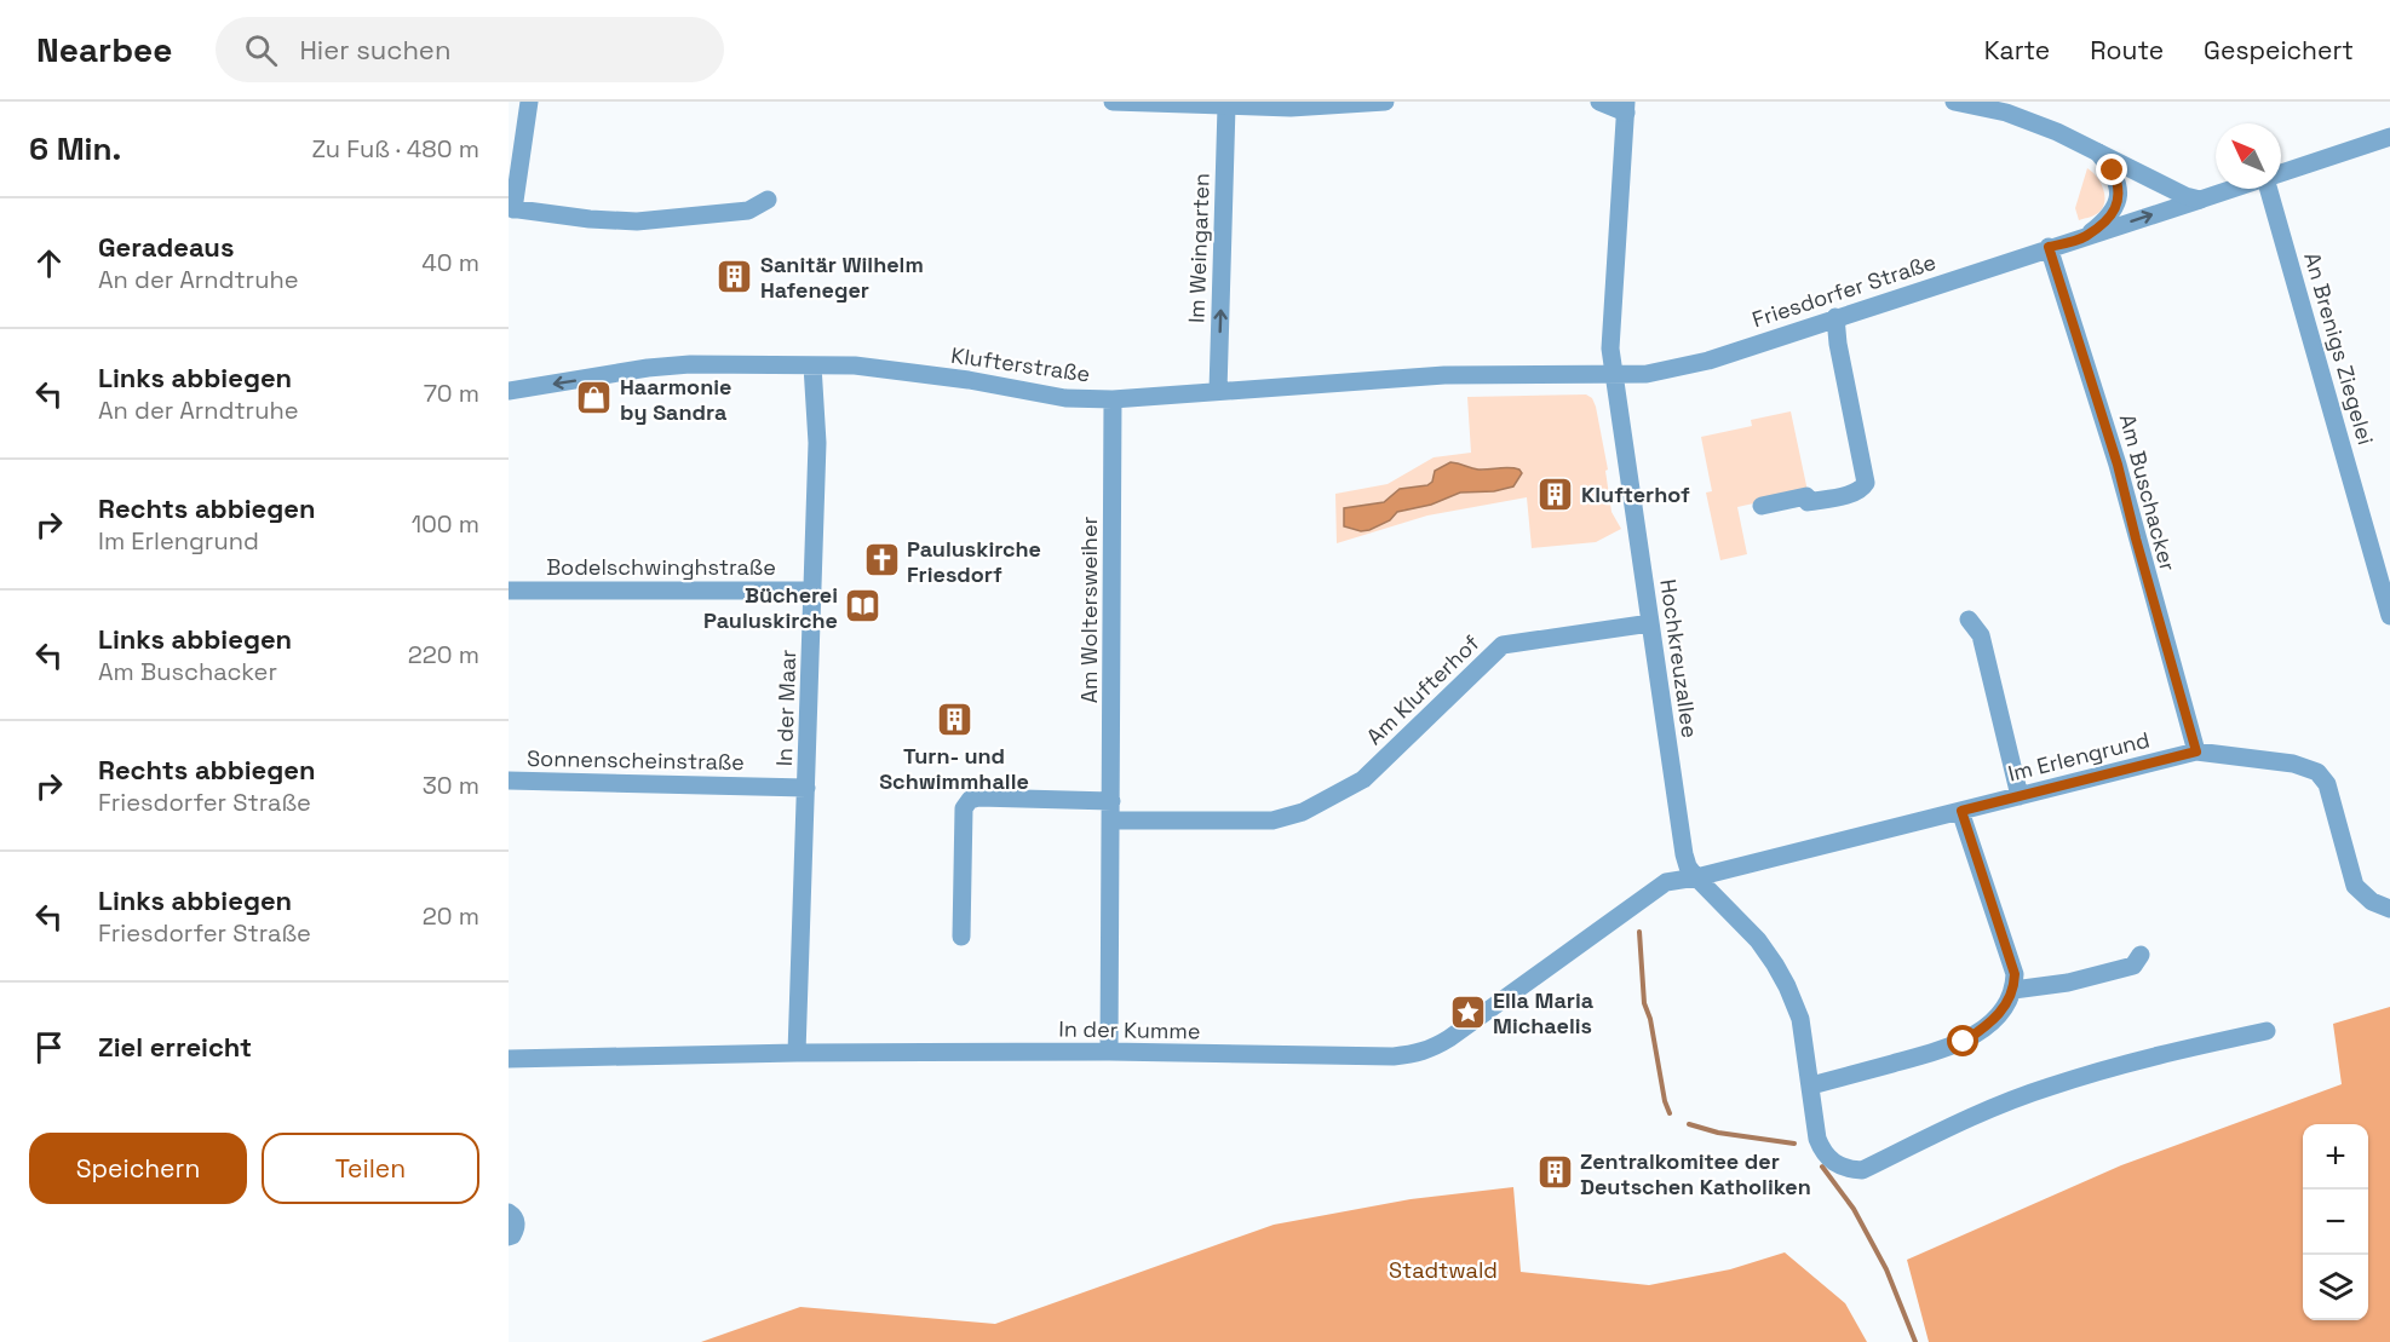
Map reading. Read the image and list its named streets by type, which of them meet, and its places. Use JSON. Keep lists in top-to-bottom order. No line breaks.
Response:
{"streets":{"street":["Im Weingarten","Friesdorfer Straße","An Brenigs Ziegelei","Klufterstraße","Am Buschacker","Bodelschwinghstraße","Am Woltersweiher","Hochkreuzallee","Am Klufterhof","In der Maar","Im Erlengrund","Sonnenscheinstraße","In der Kumme"]},"crossings":[["Im Weingarten","Klufterstraße"],["Friesdorfer Straße","Klufterstraße"],["Friesdorfer Straße","Am Buschacker"],["Friesdorfer Straße","Hochkreuzallee"],["Klufterstraße","Am Woltersweiher"],["Klufterstraße","Hochkreuzallee"],["Klufterstraße","In der Maar"],["Am Buschacker","Im Erlengrund"],["Bodelschwinghstraße","In der Maar"],["Am Woltersweiher","Am Klufterhof"],["Am Woltersweiher","In der Kumme"],["Hochkreuzallee","Am Klufterhof"],["Hochkreuzallee","Im Erlengrund"],["Hochkreuzallee","In der Kumme"],["In der Maar","Sonnenscheinstraße"],["In der Maar","In der Kumme"],["Im Erlengrund","In der Kumme"]],"one_way":["Im Weingarten"],"parks":["Stadtwald"],"places":{"building":["Sanitär Wilhelm Hafeneger","Klufterhof","Turn- und Schwimmhalle","Zentralkomitee der Deutschen Katholiken"],"shop":["Haarmonie by Sandra"],"church":["Pauluskirche Friesdorf"],"library":["Bücherei Pauluskirche"],"place":["Ella Maria Michaelis"]},"north":"top left","page":{"header":"Nearbee","search":"Hier suchen","nav":["Karte","Route","Gespeichert"],"heading":["6 Min.","Zu Fuß · 480 m"],"list":[["Geradeaus","An der Arndtruhe","40 m"],["Links abbiegen","An der Arndtruhe","70 m"],["Rechts abbiegen","Im Erlengrund","100 m"],["Links abbiegen","Am Buschacker","220 m"],["Rechts abbiegen","Friesdorfer Straße","30 m"],["Links abbiegen","Friesdorfer Straße","20 m"],"Ziel erreicht"],"buttons":["Speichern","Teilen"],"map_buttons":["+","−"]}}
